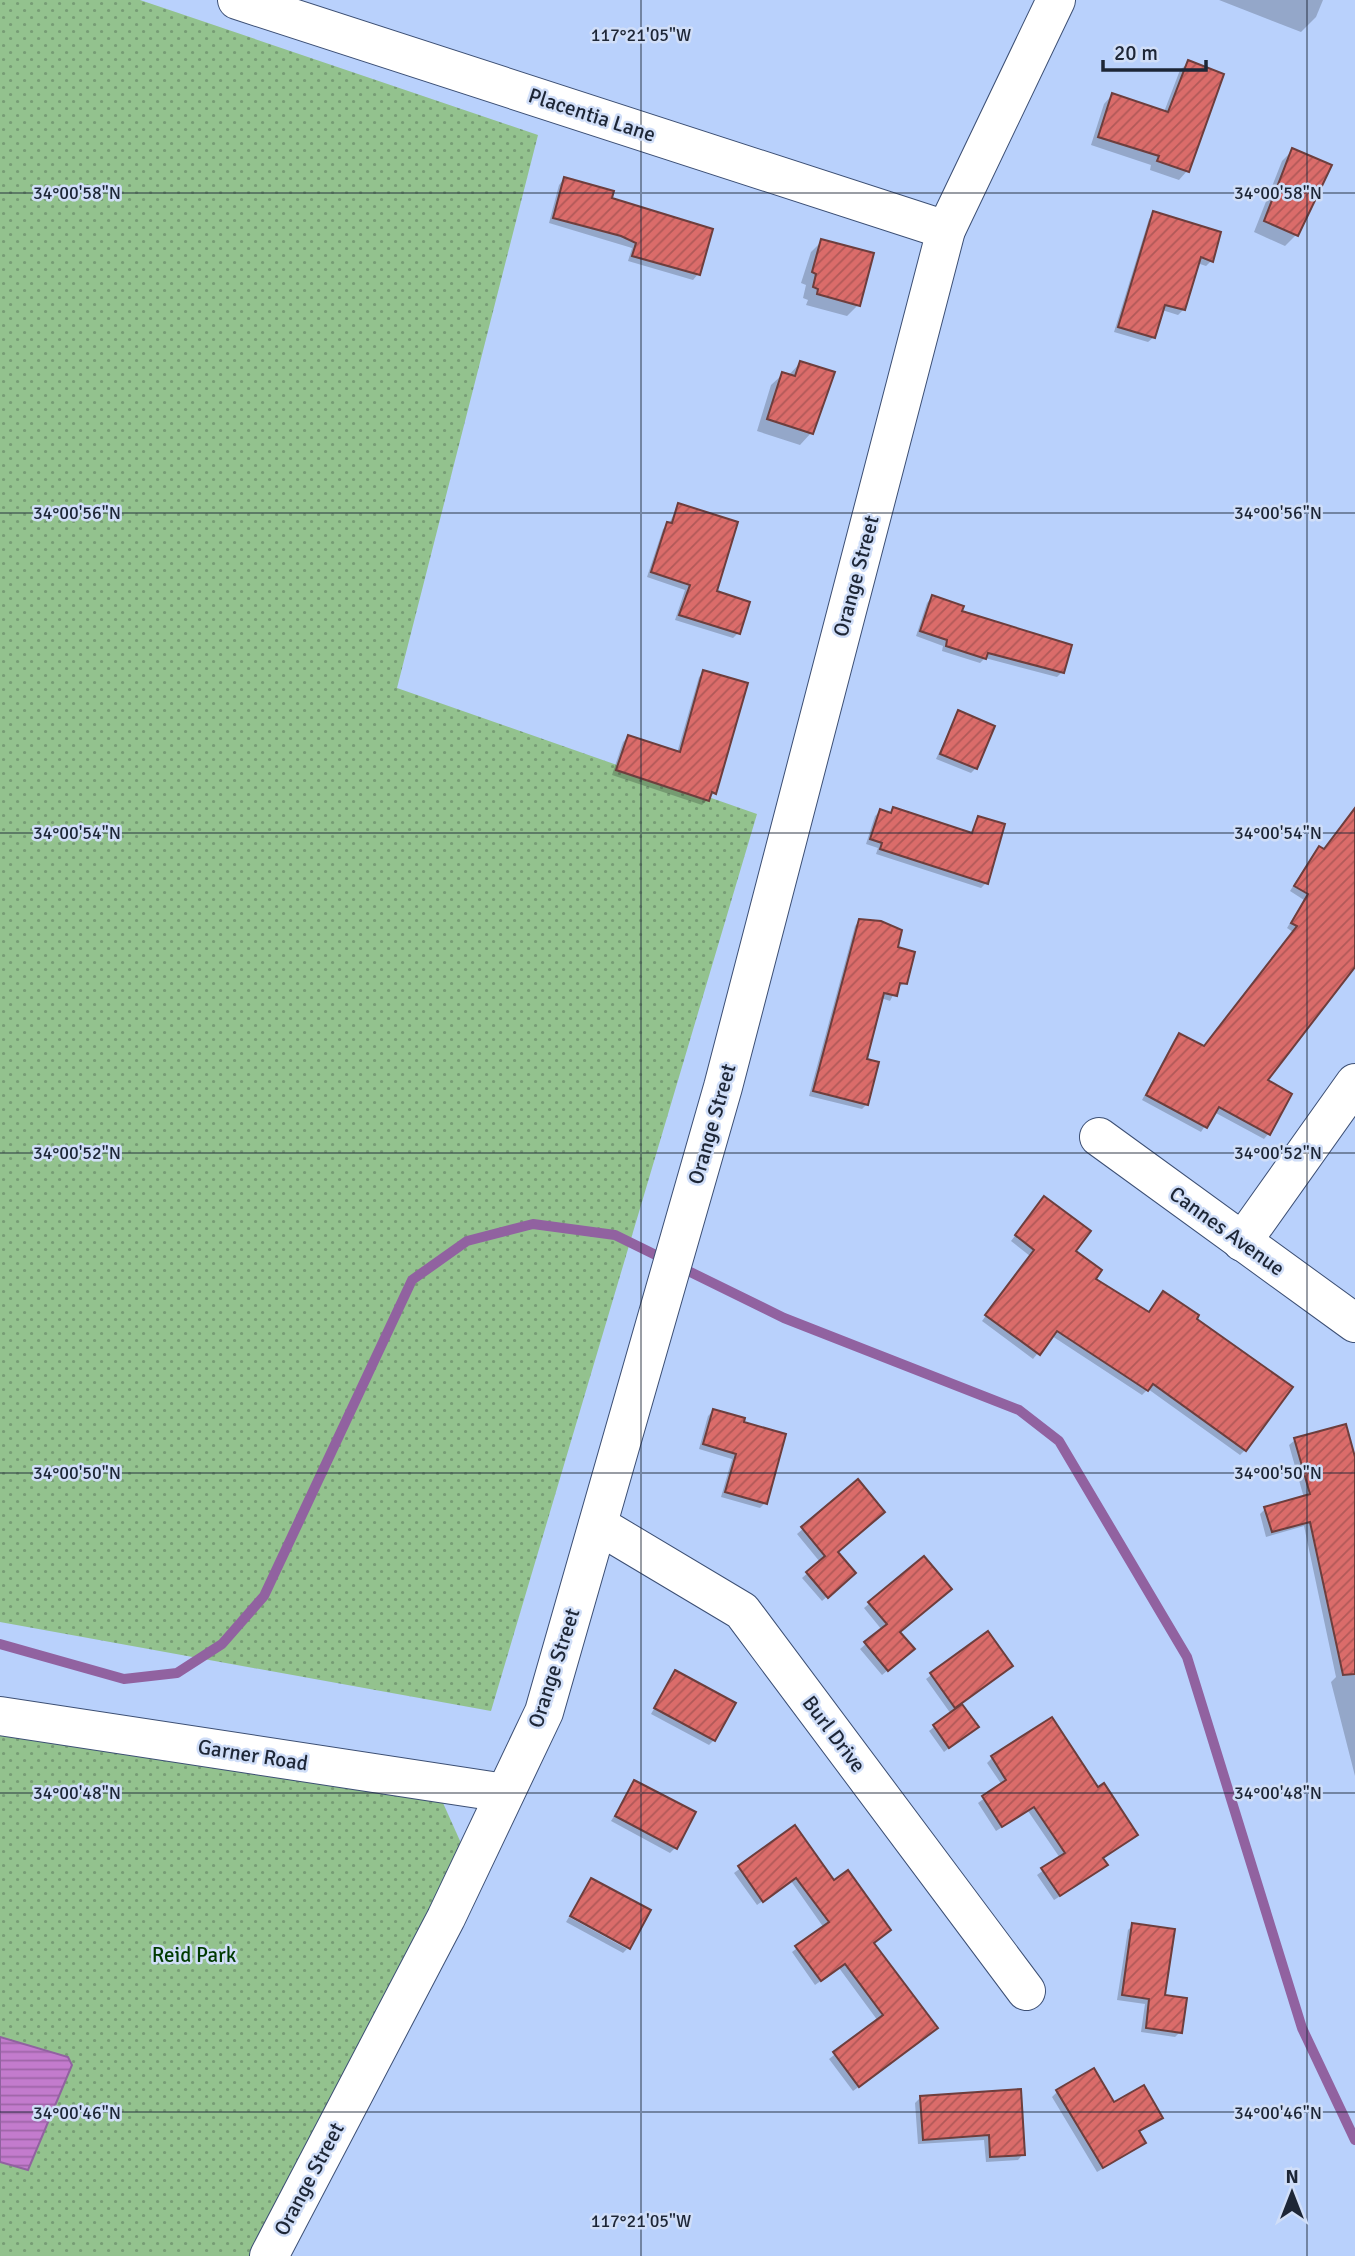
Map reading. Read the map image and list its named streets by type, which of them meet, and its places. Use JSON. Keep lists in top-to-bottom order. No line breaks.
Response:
{"streets":{"street":["Placentia Lane","Orange Street","Cannes Avenue","Burl Drive","Garner Road"]},"crossings":[["Placentia Lane","Orange Street"],["Orange Street","Burl Drive"],["Orange Street","Garner Road"]],"parks":["Reid Park"],"scale_bar":"20 m","north":"top","coordinates":["117°21'05\"W","34°00'58\"N","34°00'56\"N","34°00'54\"N","34°00'52\"N","34°00'50\"N","34°00'48\"N","34°00'46\"N"]}
